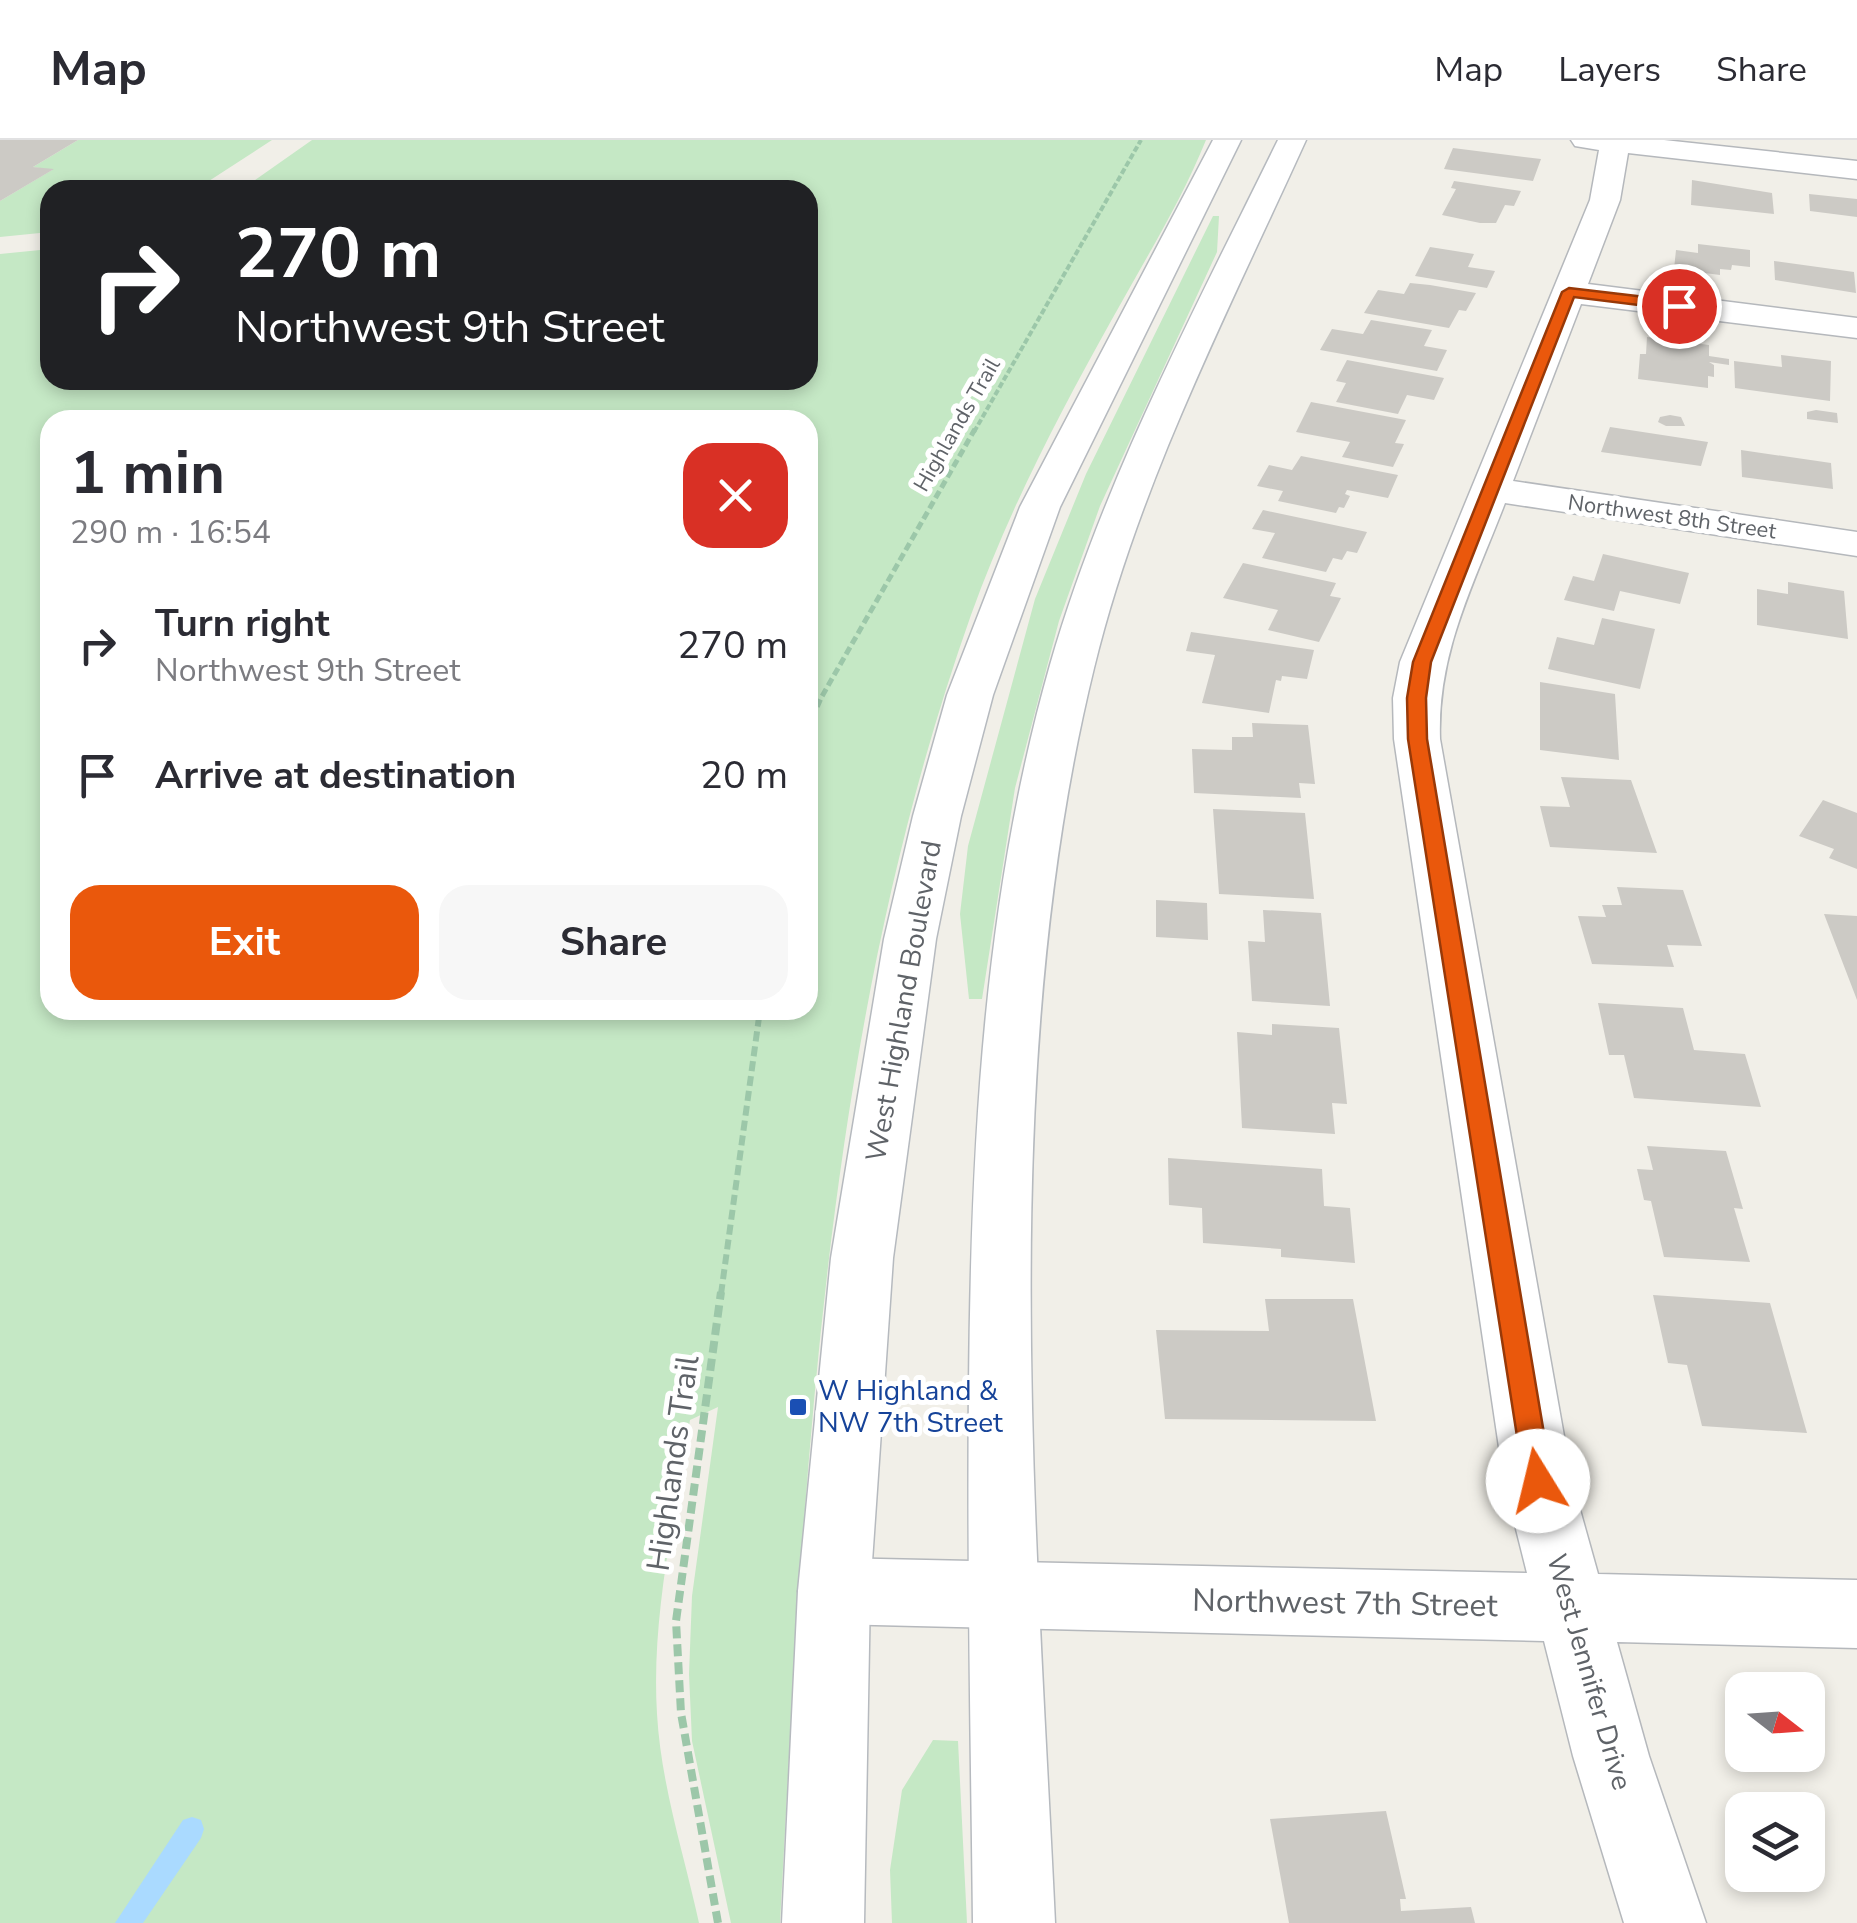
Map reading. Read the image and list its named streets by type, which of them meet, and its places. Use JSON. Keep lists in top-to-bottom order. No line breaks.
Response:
{"streets":{"main road":["Northwest 8th Street","West Highland Boulevard","Northwest 7th Street","West Jennifer Drive"],"path":["Highlands Trail"]},"crossings":[["Northwest 8th Street","West Jennifer Drive"],["West Highland Boulevard","Northwest 7th Street"],["Northwest 7th Street","West Jennifer Drive"]],"places":{"transit":["W Highland & NW 7th Street"]},"north":"right","page":{"header":"Map","nav":["Map","Layers","Share"],"turn":["270 m","Northwest 9th Street"],"heading":["1 min","290 m · 16:54"],"list":[{"name":"Turn right","note":"Northwest 9th Street","value":"270 m"},{"name":"Arrive at destination","value":"20 m"}],"buttons":["Exit","Share"]}}
